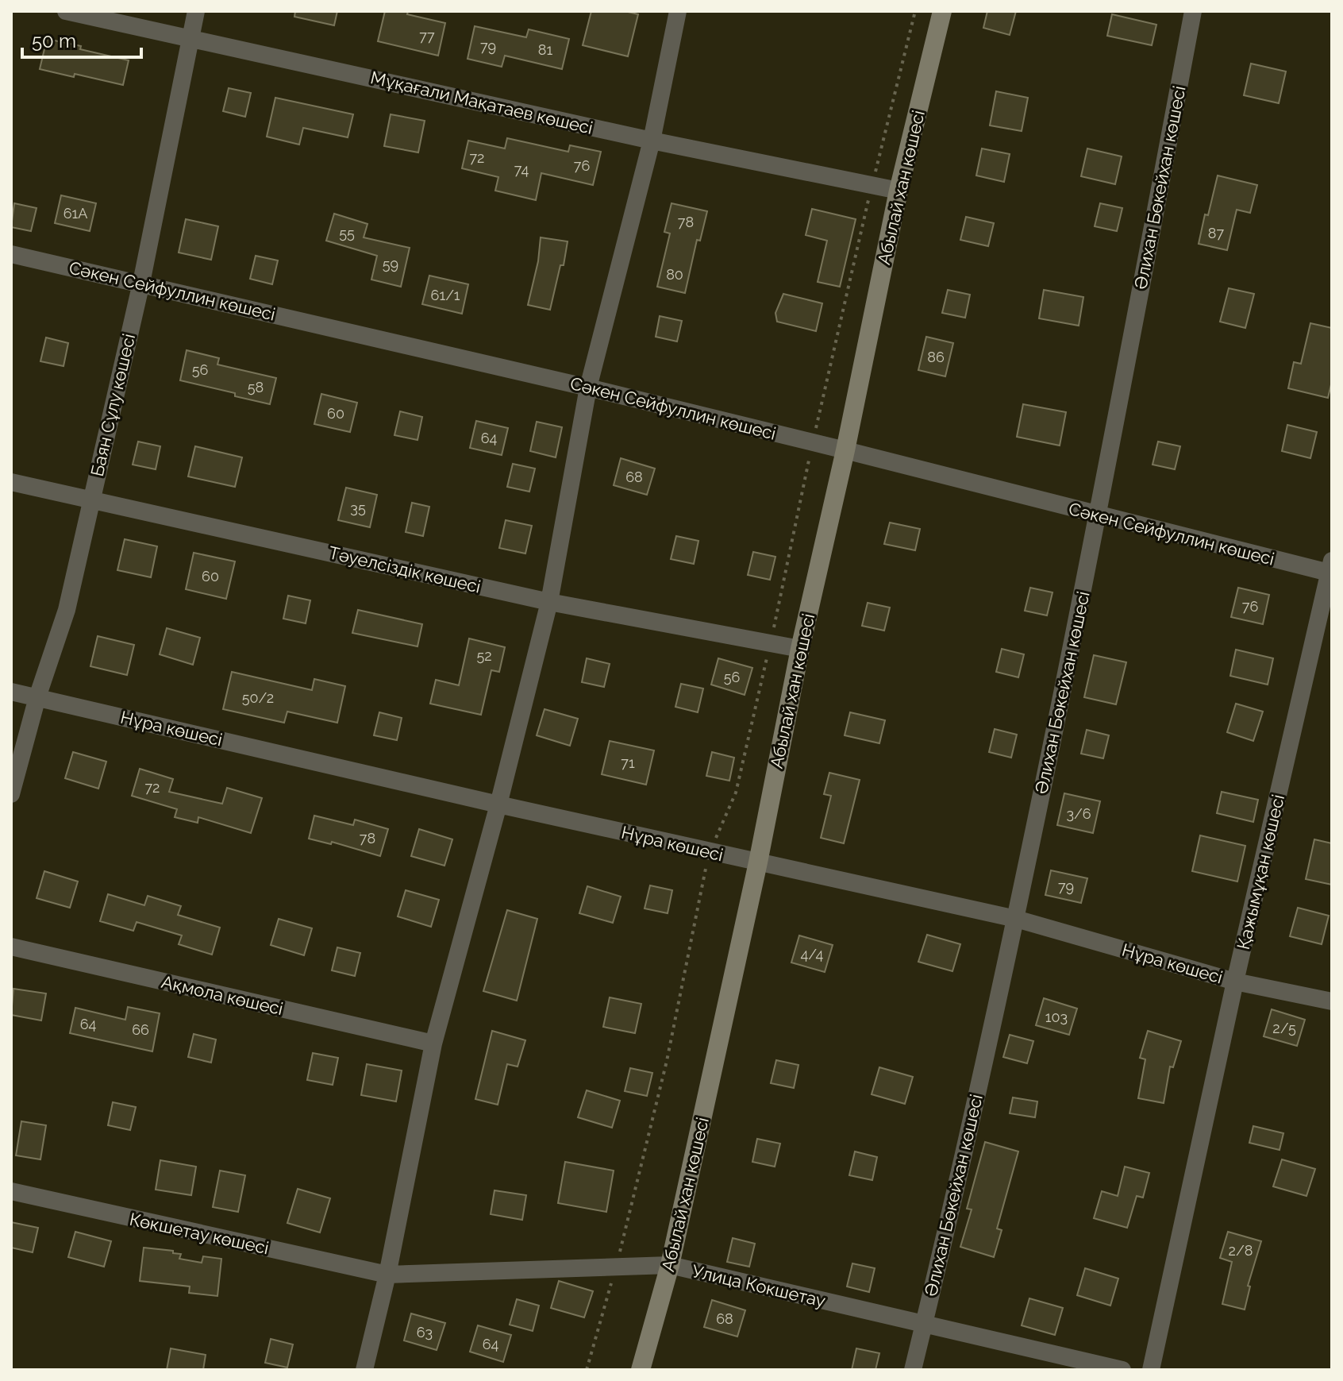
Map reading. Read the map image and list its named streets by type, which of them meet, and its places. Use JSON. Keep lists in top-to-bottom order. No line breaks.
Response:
{"streets":{"street":["Мұқағали Мақатаев көшесі","Абылай хан көшесі","Әлихан Бөкейхан көшесі","Сәкен Сейфуллин көшесі","Баян Сұлу көшесі","Тәуелсіздік көшесі","Нұра көшесі","Қажымұқан көшесі","Ақмола көшесі","Көкшетау көшесі","Улица Кокшетау"]},"crossings":[["Мұқағали Мақатаев көшесі","Абылай хан көшесі"],["Мұқағали Мақатаев көшесі","Баян Сұлу көшесі"],["Абылай хан көшесі","Сәкен Сейфуллин көшесі"],["Абылай хан көшесі","Тәуелсіздік көшесі"],["Абылай хан көшесі","Нұра көшесі"],["Абылай хан көшесі","Улица Кокшетау"],["Әлихан Бөкейхан көшесі","Сәкен Сейфуллин көшесі"],["Әлихан Бөкейхан көшесі","Нұра көшесі"],["Әлихан Бөкейхан көшесі","Улица Кокшетау"],["Сәкен Сейфуллин көшесі","Баян Сұлу көшесі"],["Сәкен Сейфуллин көшесі","Қажымұқан көшесі"],["Баян Сұлу көшесі","Тәуелсіздік көшесі"],["Баян Сұлу көшесі","Нұра көшесі"],["Нұра көшесі","Қажымұқан көшесі"],["Көкшетау көшесі","Улица Кокшетау"]],"house_numbers":["77","79","81","72","76","74","61А","78","55","87","59","80","61/1","86","56","58","60","64","68","35","60","76","52","56","50/2","71","72","3/6","78","79","4/4","103","64","2/5","66","2/8","68","63","64"],"scale_bar":"50 m"}
